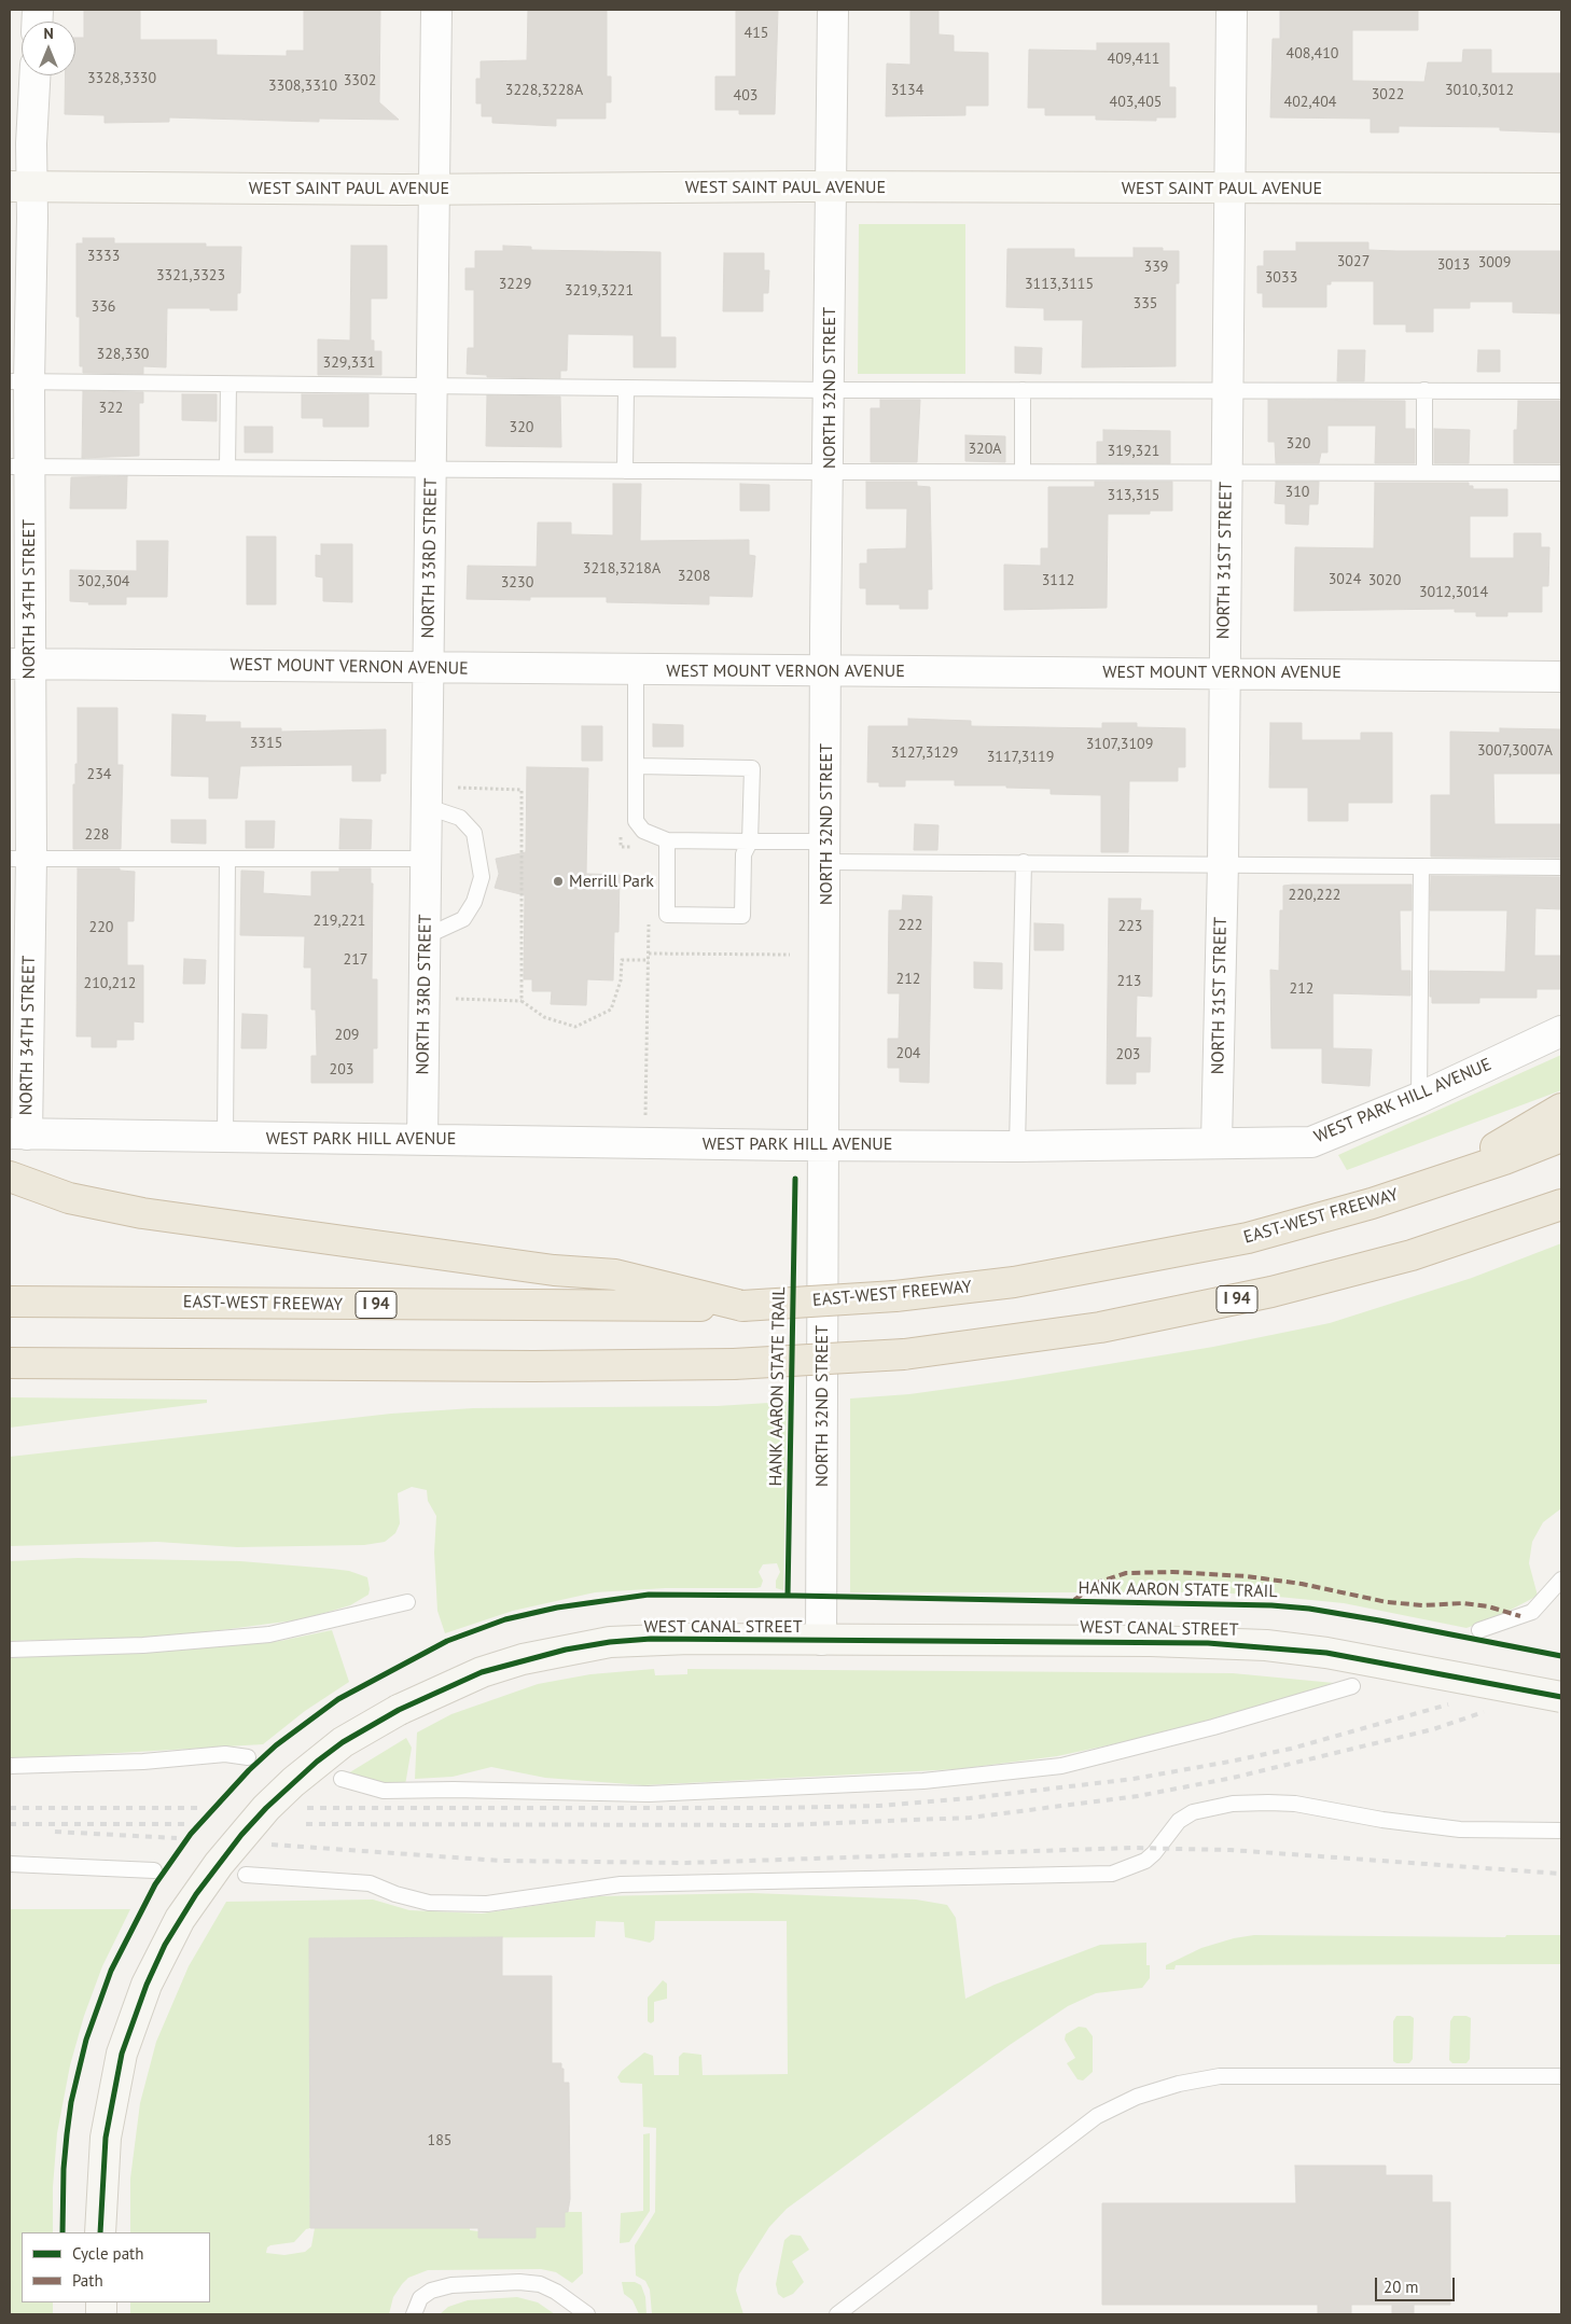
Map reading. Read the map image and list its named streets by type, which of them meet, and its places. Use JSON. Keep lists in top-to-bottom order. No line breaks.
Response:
{"streets":{"highway":["EAST-WEST FREEWAY","I 94"],"street":["WEST SAINT PAUL AVENUE","NORTH 32ND STREET","NORTH 33RD STREET","NORTH 31ST STREET","NORTH 34TH STREET","WEST MOUNT VERNON AVENUE","WEST PARK HILL AVENUE","WEST CANAL STREET"],"cycle path":["HANK AARON STATE TRAIL"]},"crossings":[["WEST SAINT PAUL AVENUE","NORTH 32ND STREET"],["WEST SAINT PAUL AVENUE","NORTH 33RD STREET"],["WEST SAINT PAUL AVENUE","NORTH 31ST STREET"],["WEST SAINT PAUL AVENUE","NORTH 34TH STREET"],["NORTH 32ND STREET","WEST MOUNT VERNON AVENUE"],["NORTH 32ND STREET","WEST PARK HILL AVENUE"],["NORTH 32ND STREET","WEST CANAL STREET"],["NORTH 33RD STREET","WEST MOUNT VERNON AVENUE"],["NORTH 33RD STREET","WEST PARK HILL AVENUE"],["NORTH 31ST STREET","WEST MOUNT VERNON AVENUE"],["NORTH 31ST STREET","WEST PARK HILL AVENUE"],["NORTH 34TH STREET","WEST MOUNT VERNON AVENUE"],["NORTH 34TH STREET","WEST PARK HILL AVENUE"]],"places":["Merrill Park"],"house_numbers":["415","408,410","409,411","3328,3330","3302","3308,3310","3228,3228A","3134","3010,3012","3022","403","403,405","402,404","3333","3027","3009","3013","339","3321,3323","3033","3229","3113,3115","3219,3221","335","336","328,330","329,331","322","320","320","320A","319,321","310","313,315","3218,3218A","3208","3024","3112","3020","302,304","3230","3012,3014","3315","3107,3109","3007,3007A","3127,3129","3117,3119","234","228","220,222","219,221","222","223","220","217","212","213","210,212","212","209","204","203","203","185"],"legend":["Cycle path","Path"],"scale_bar":"20 m","north":"top"}
